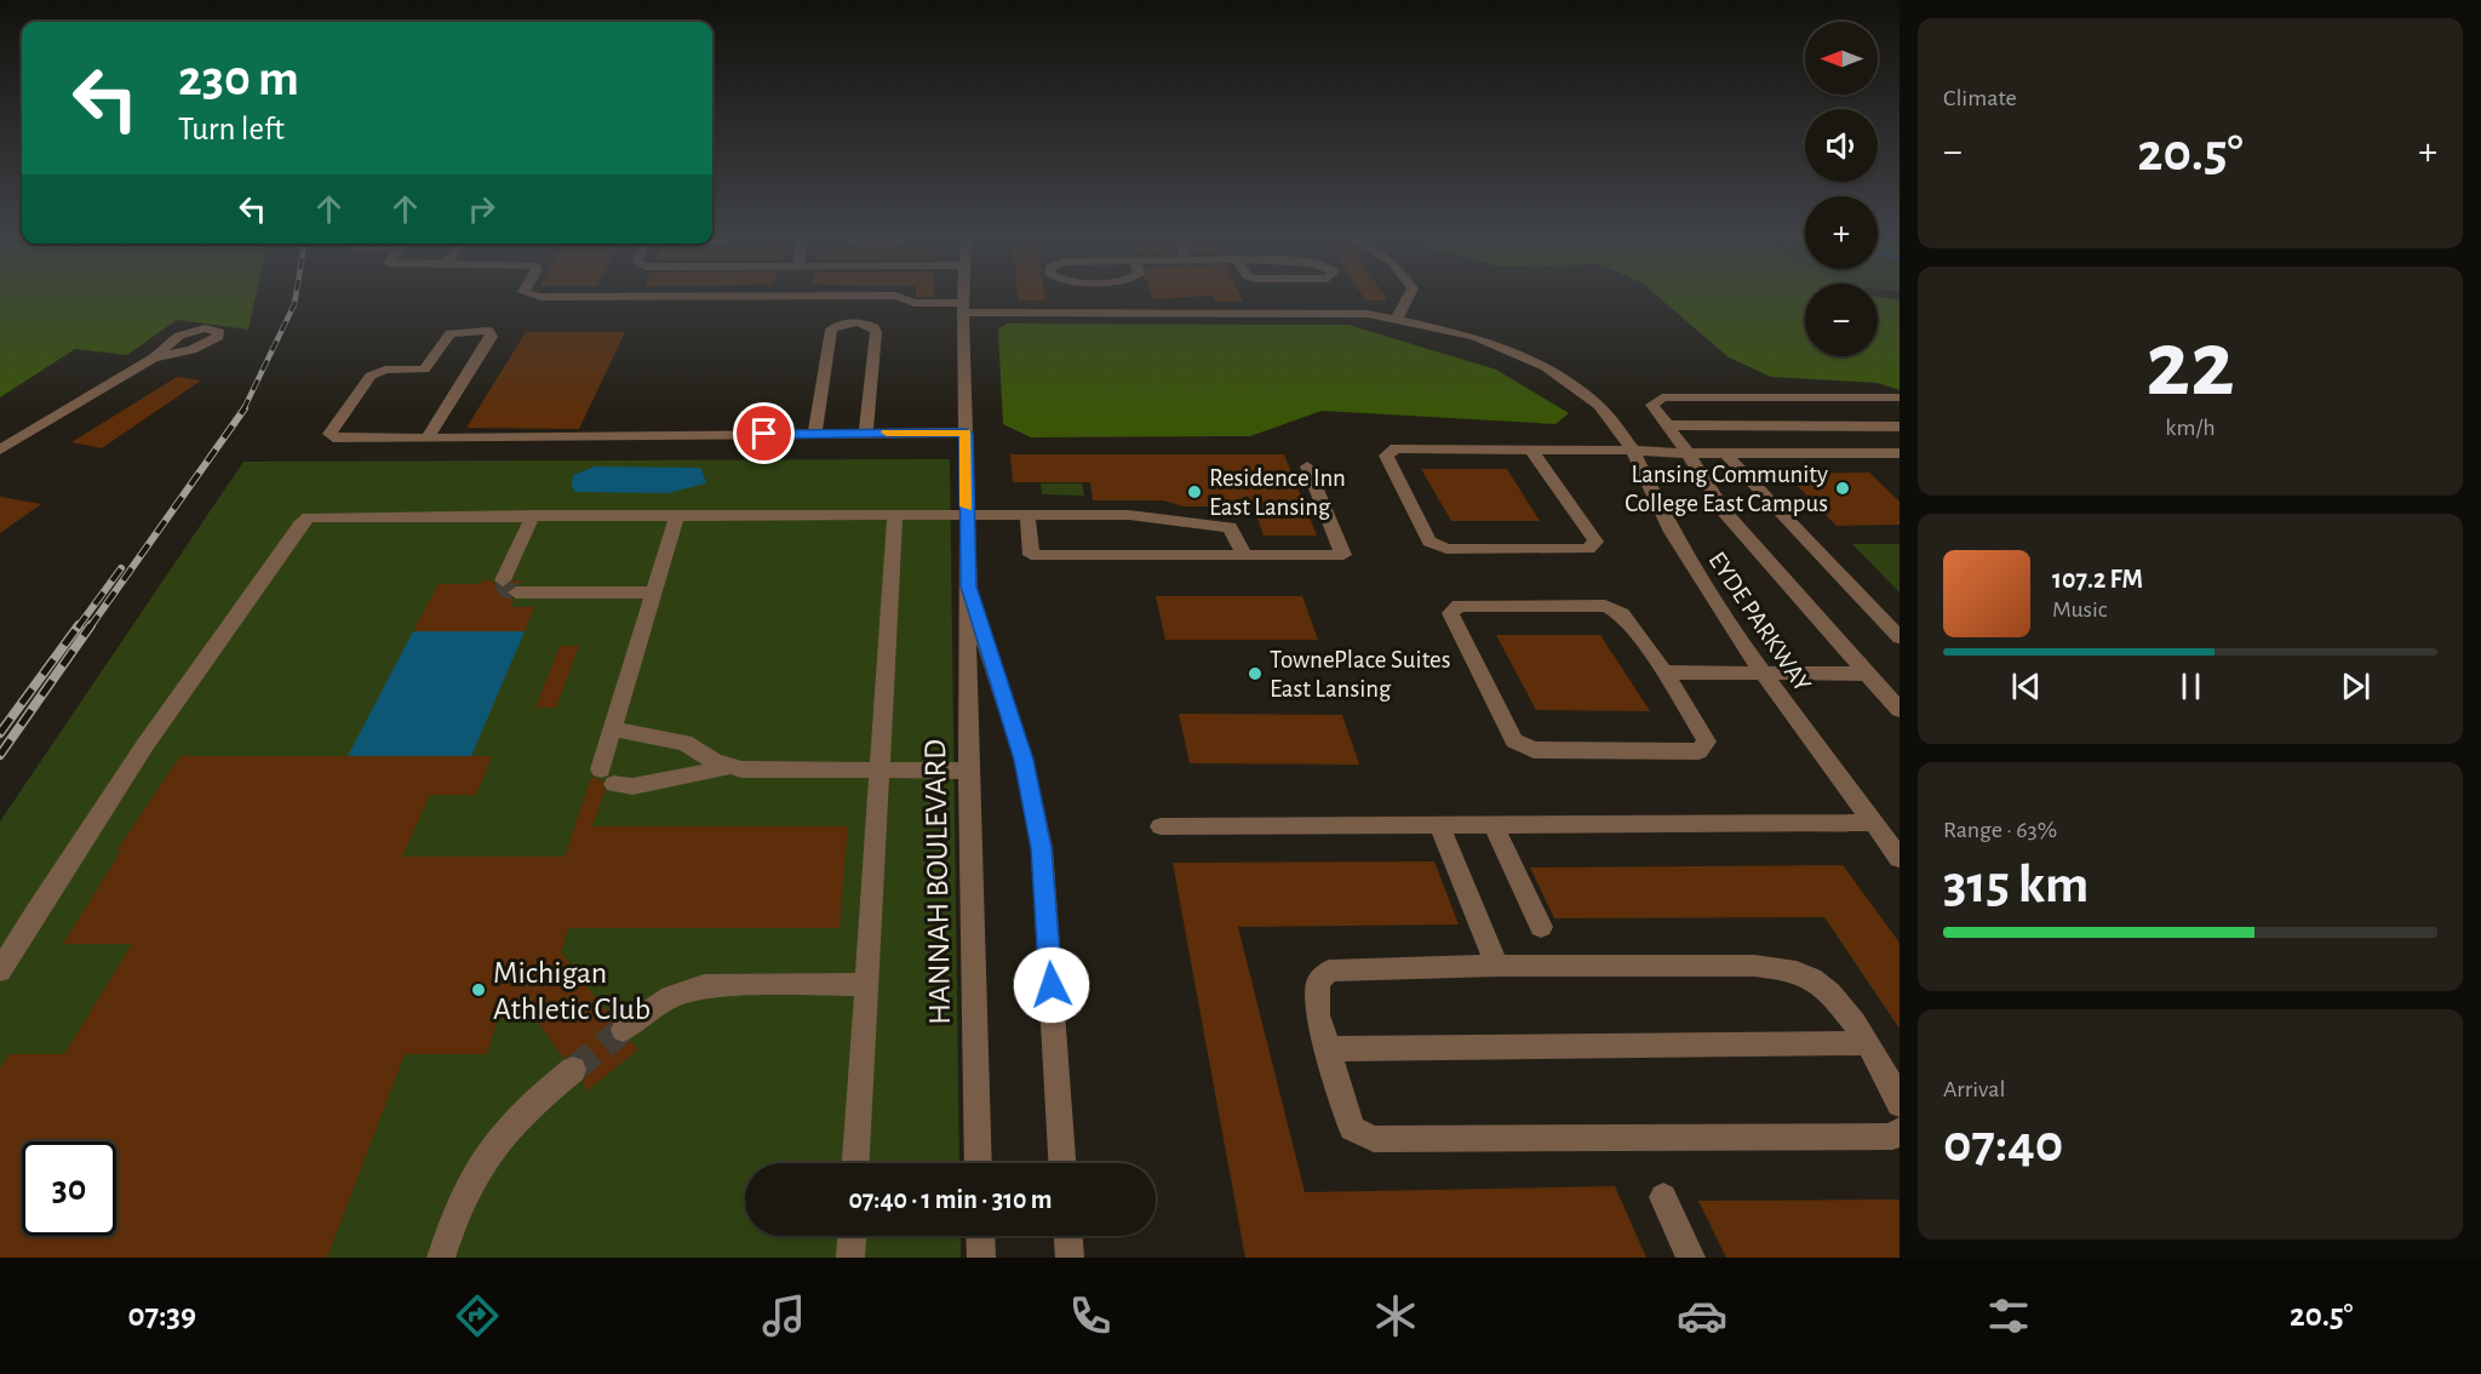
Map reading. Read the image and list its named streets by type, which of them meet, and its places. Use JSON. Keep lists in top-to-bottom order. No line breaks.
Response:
{"streets":{"street":["EYDE PARKWAY","HANNAH BOULEVARD"]},"crossings":[["EYDE PARKWAY","HANNAH BOULEVARD"]],"places":["Lansing Community College East Campus","Residence Inn East Lansing","TownePlace Suites East Lansing","Michigan Athletic Club"],"north":"left","page":{"tile":["Climate",["22","km/h"],["Range · 63%","315 km"],["Arrival","07:40"]],"map_buttons":["+","−"],"turn":["230 m","Turn left"],"heat":["−","20.5°","+"],"song":["107.2 FM","Music"],"limit":"30","trip":"07:40 · 1 min · 310 m","tabs":["07:39","20.5°"]}}
